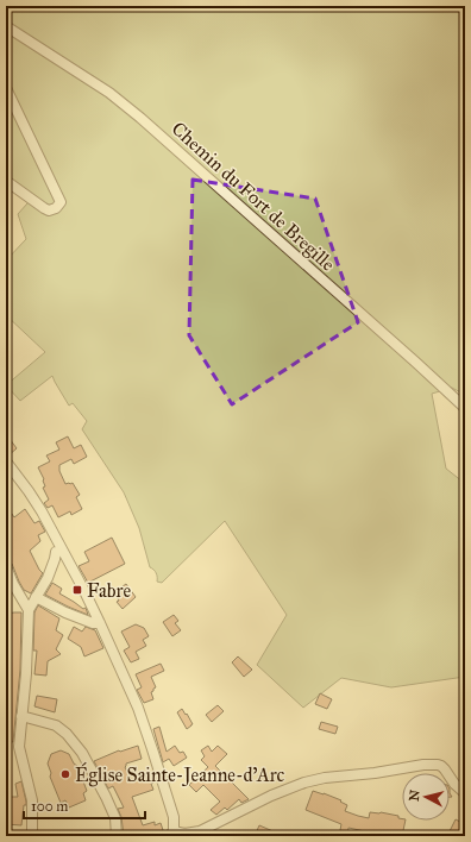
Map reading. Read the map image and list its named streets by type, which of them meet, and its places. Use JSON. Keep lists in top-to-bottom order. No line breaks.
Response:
{"streets":{"street":["Chemin du Fort de Bregille"]},"places":{"transit":["Fabre"],"other":["Église Sainte-Jeanne-d'Arc"]},"scale_bar":"100 m","north":"left"}
